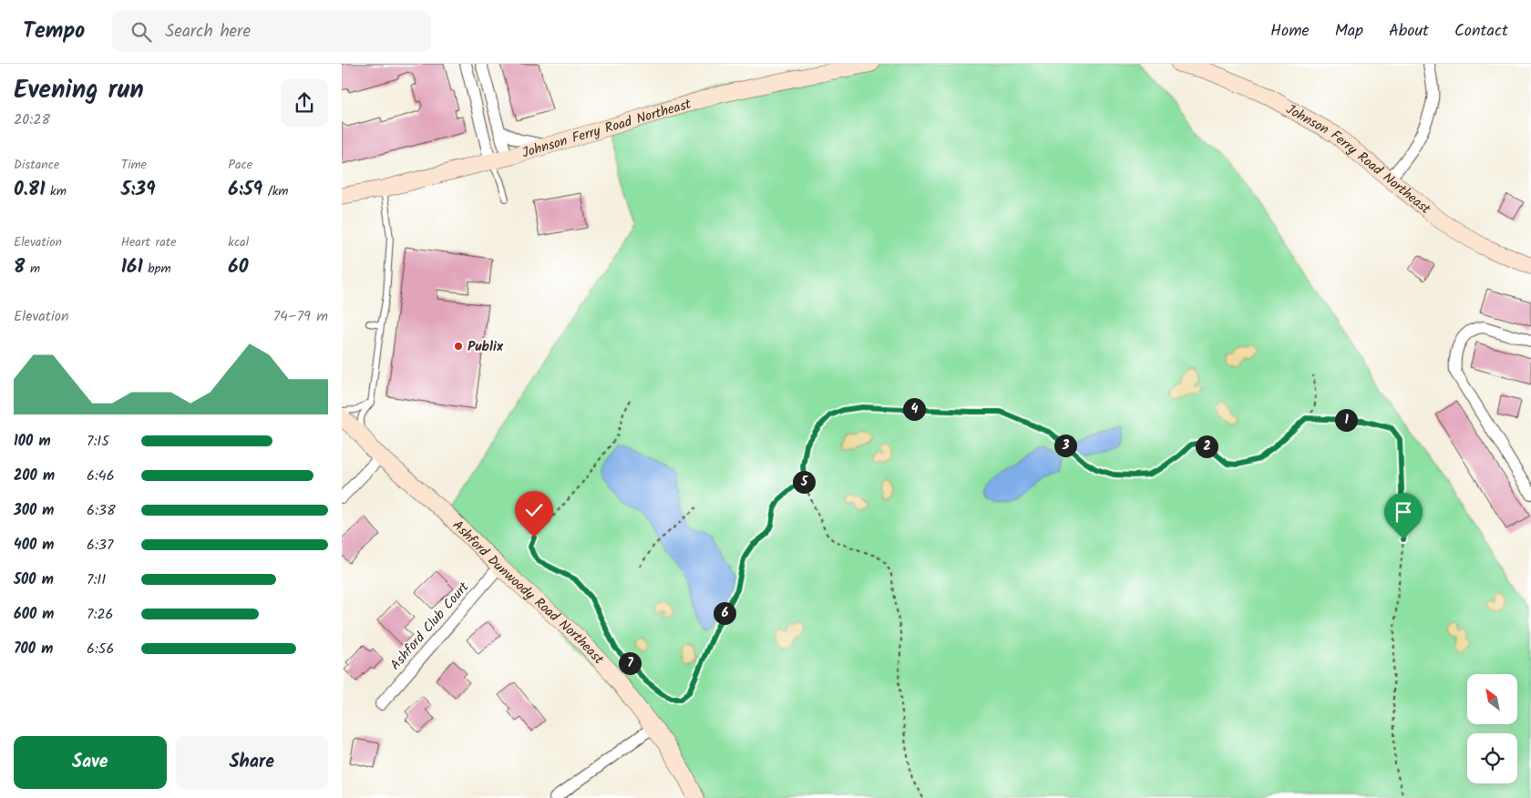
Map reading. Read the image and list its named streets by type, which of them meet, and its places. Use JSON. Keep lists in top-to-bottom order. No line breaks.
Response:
{"streets":{"main road":["Johnson Ferry Road Northeast","Ashford Dunwoody Road Northeast"],"street":["Ashford Club Court"]},"crossings":[["Ashford Dunwoody Road Northeast","Ashford Club Court"]],"places":["Publix"],"north":"top left","page":{"header":"Tempo","search":"Search here","nav":["Home","Map","About","Contact"],"heading":["Evening run","20:28"],"stats":[["Distance","0.81 km"],["Time","5:39"],["Pace","6:59 /km"],["Elevation","8 m"],["Heart rate","161 bpm"],["kcal","60"]],"chart":["Elevation","74–79 m"],"pins":["4","1","3","2","5","6","7"],"list":[{"name":"100 m","note":"7:15"},{"name":"200 m","note":"6:46"},{"name":"300 m","note":"6:38"},{"name":"400 m","note":"6:37"},{"name":"500 m","note":"7:11"},{"name":"600 m","note":"7:26"},{"name":"700 m","note":"6:56"}],"buttons":["Save","Share"]}}
